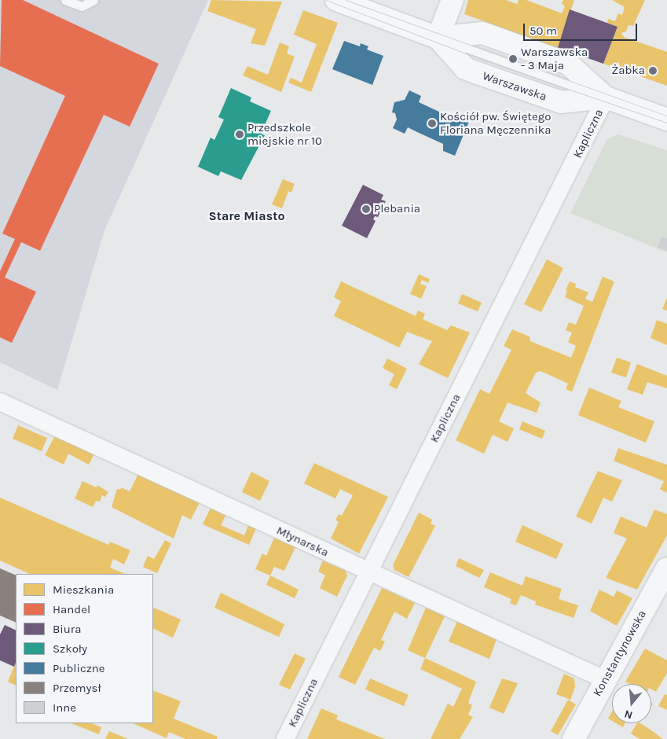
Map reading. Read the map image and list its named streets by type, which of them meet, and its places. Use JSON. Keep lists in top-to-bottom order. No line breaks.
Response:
{"streets":{"street":["Warszawska","Kapliczna","Młynarska","Konstantynowska"]},"crossings":[["Warszawska","Kapliczna"],["Kapliczna","Młynarska"],["Młynarska","Konstantynowska"]],"districts":["Stare Miasto"],"places":["Warszawska - 3 Maja","Żabka","Kościół pw. Świętego Floriana Męczennika","Przedszkole miejskie nr 10","Plebania"],"legend":["Mieszkania","Handel","Biura","Szkoły","Publiczne","Przemysł","Inne"],"scale_bar":"50 m","north":"bottom"}
